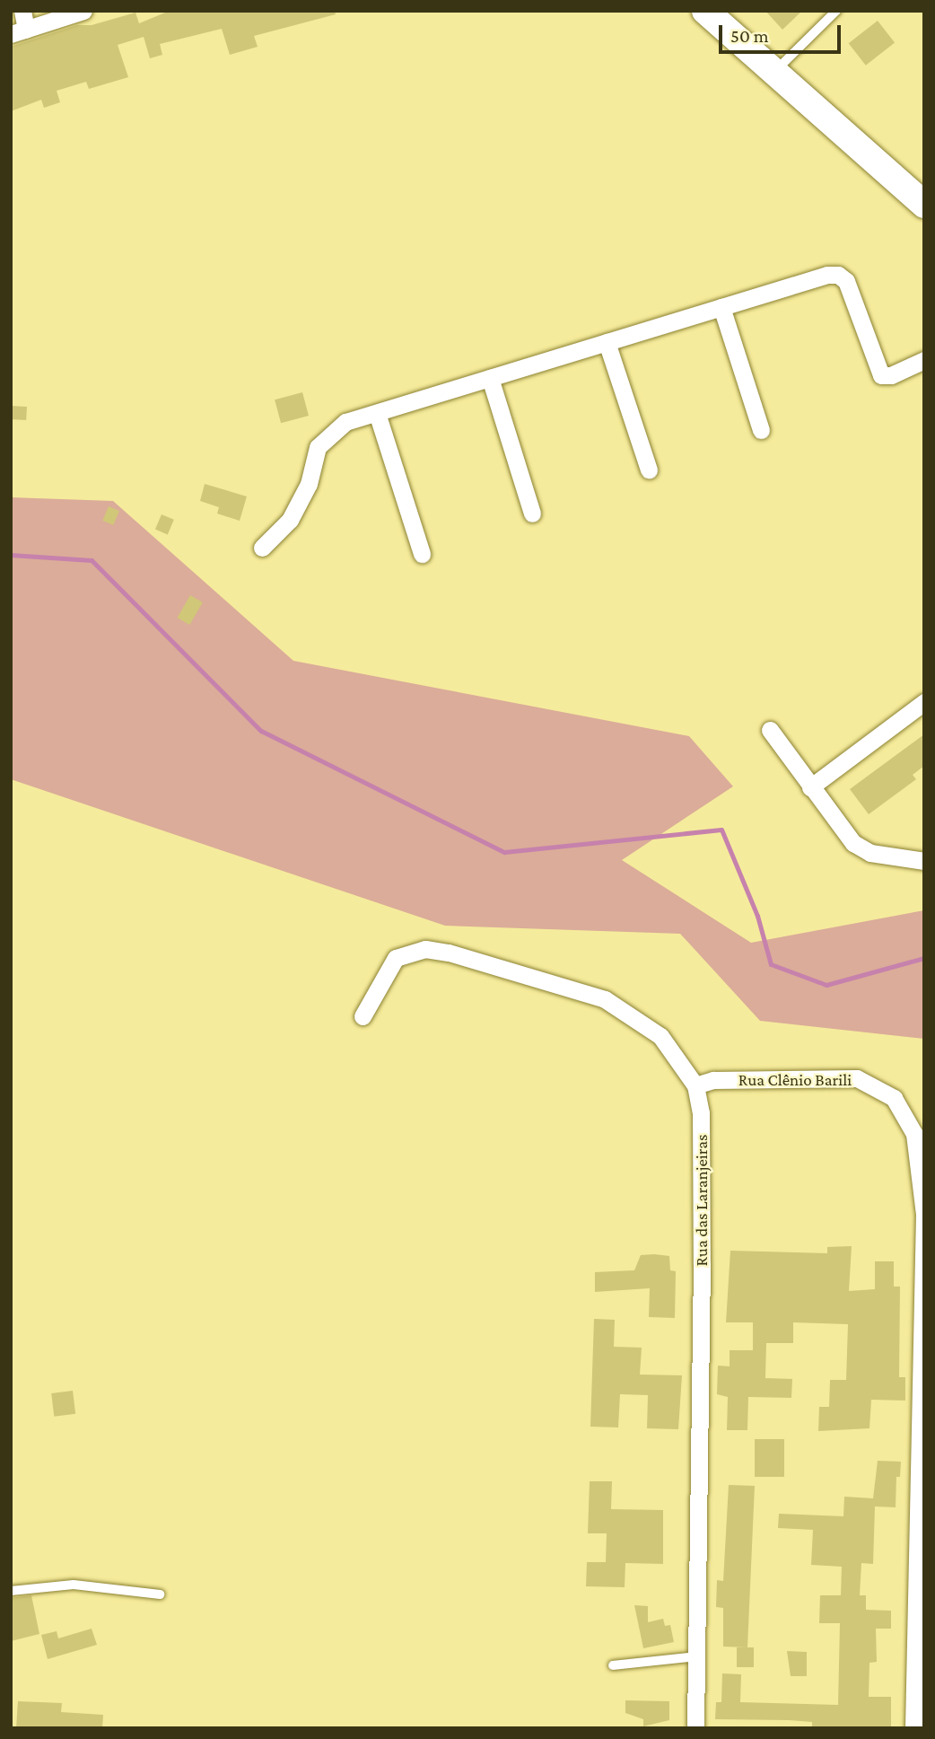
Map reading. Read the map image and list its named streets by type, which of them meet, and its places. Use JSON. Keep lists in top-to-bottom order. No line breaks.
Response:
{"streets":{"street":["Rua Clênio Barili","Rua das Laranjeiras"]},"crossings":[["Rua Clênio Barili","Rua das Laranjeiras"]],"scale_bar":"50 m"}
